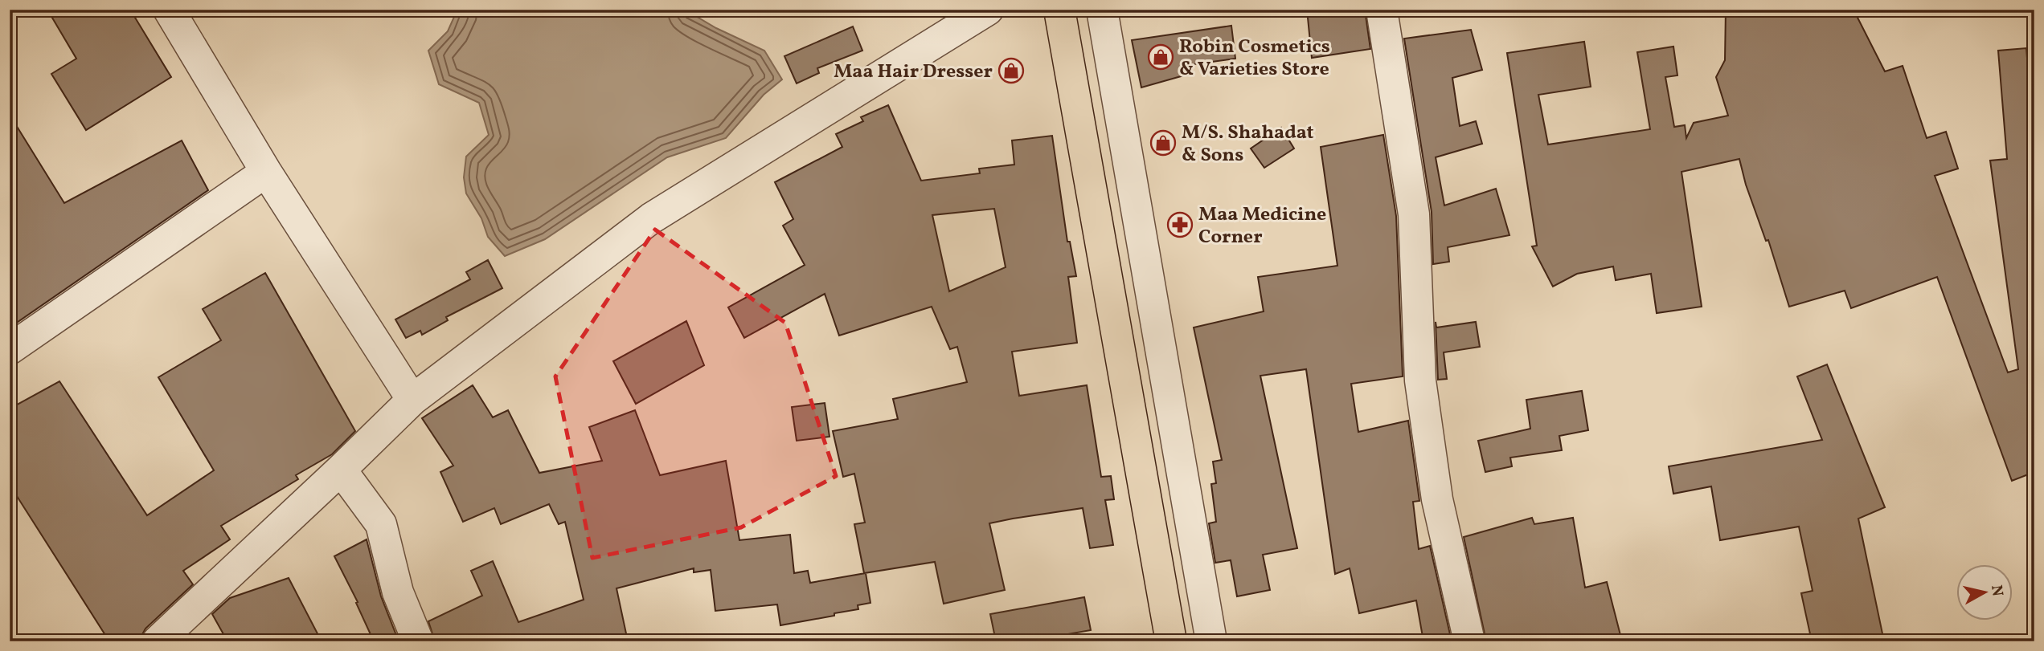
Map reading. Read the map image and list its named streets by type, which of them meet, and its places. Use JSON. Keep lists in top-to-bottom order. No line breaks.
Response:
{"places":{"shop":["Robin Cosmetics & Varieties Store","Maa Hair Dresser","M/S. Shahadat & Sons"],"pharmacy":["Maa Medicine Corner"]},"north":"right"}
